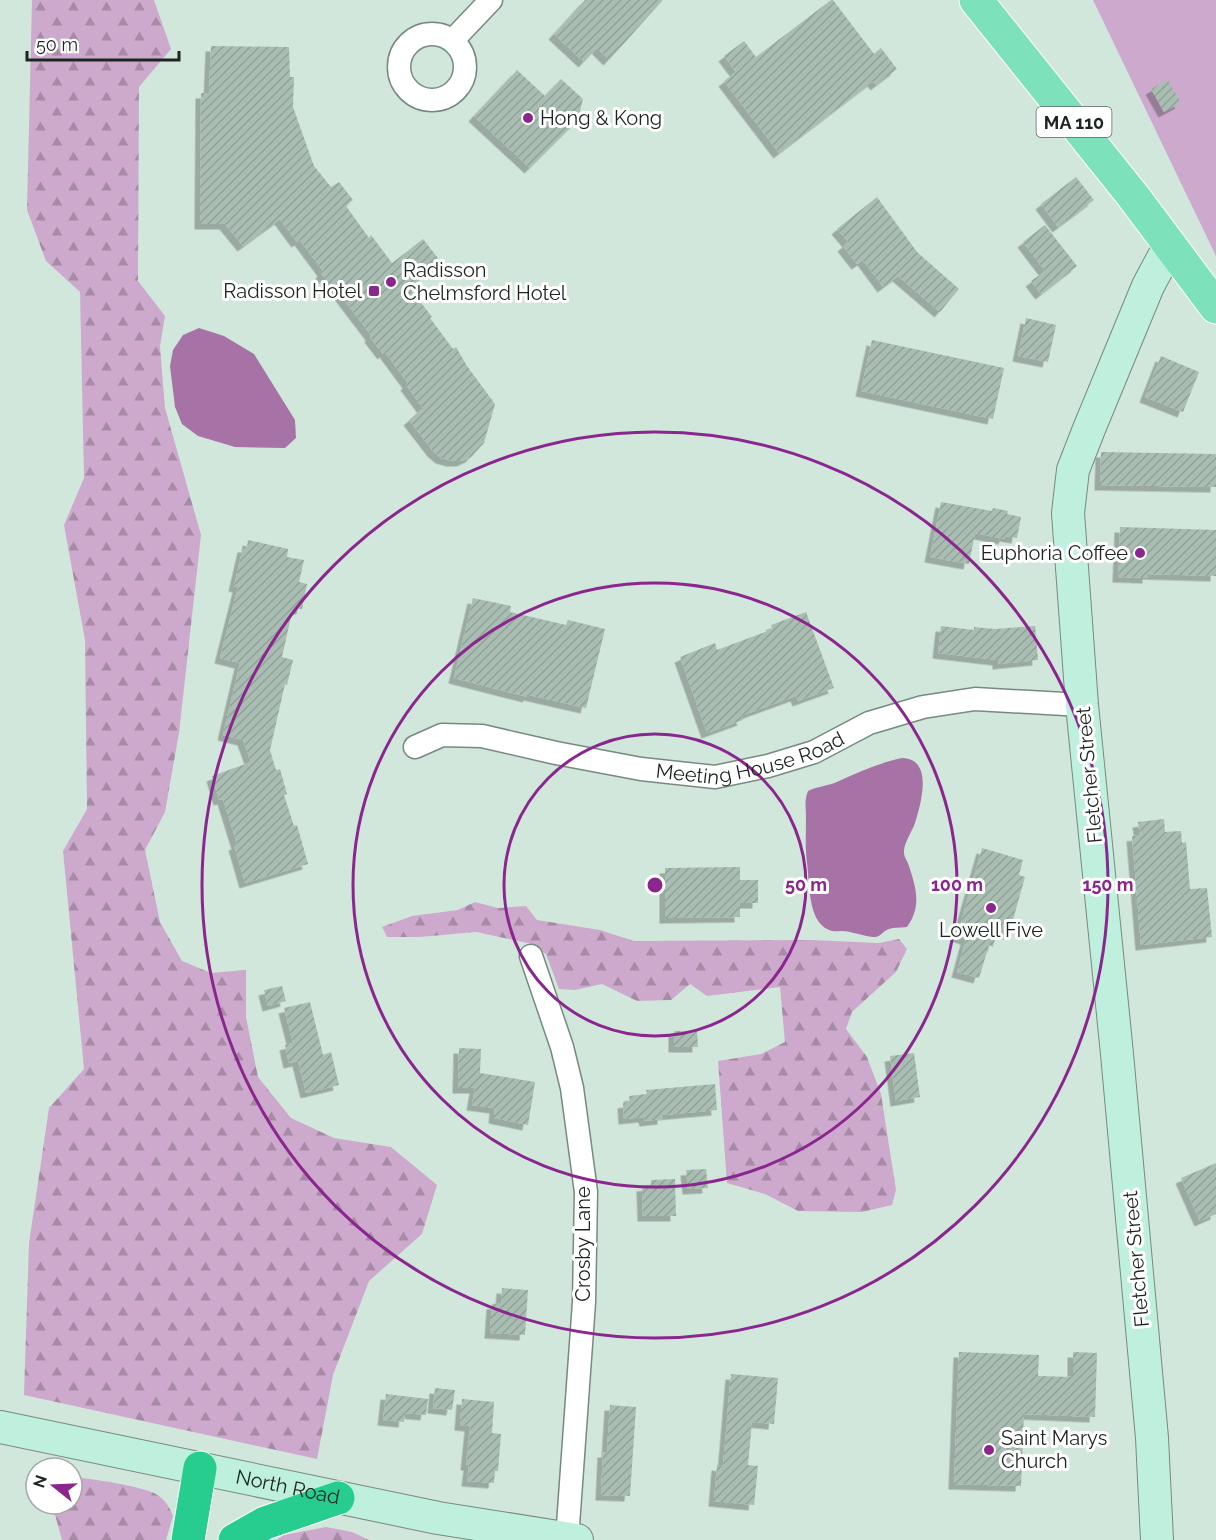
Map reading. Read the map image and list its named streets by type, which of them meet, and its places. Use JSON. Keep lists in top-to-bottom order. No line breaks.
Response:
{"streets":{"main road":["MA 110"],"street":["Meeting House Road","Fletcher Street","Crosby Lane","North Road"]},"crossings":[["MA 110","Fletcher Street"],["Meeting House Road","Fletcher Street"],["Crosby Lane","North Road"]],"places":{"other":["Hong & Kong","Radisson Chelmsford Hotel","Euphoria Coffee","Lowell Five","Saint Marys Church"],"transit":["Radisson Hotel"]},"scale_bar":"50 m","north":"left","rings":["50 m","100 m","150 m"]}
